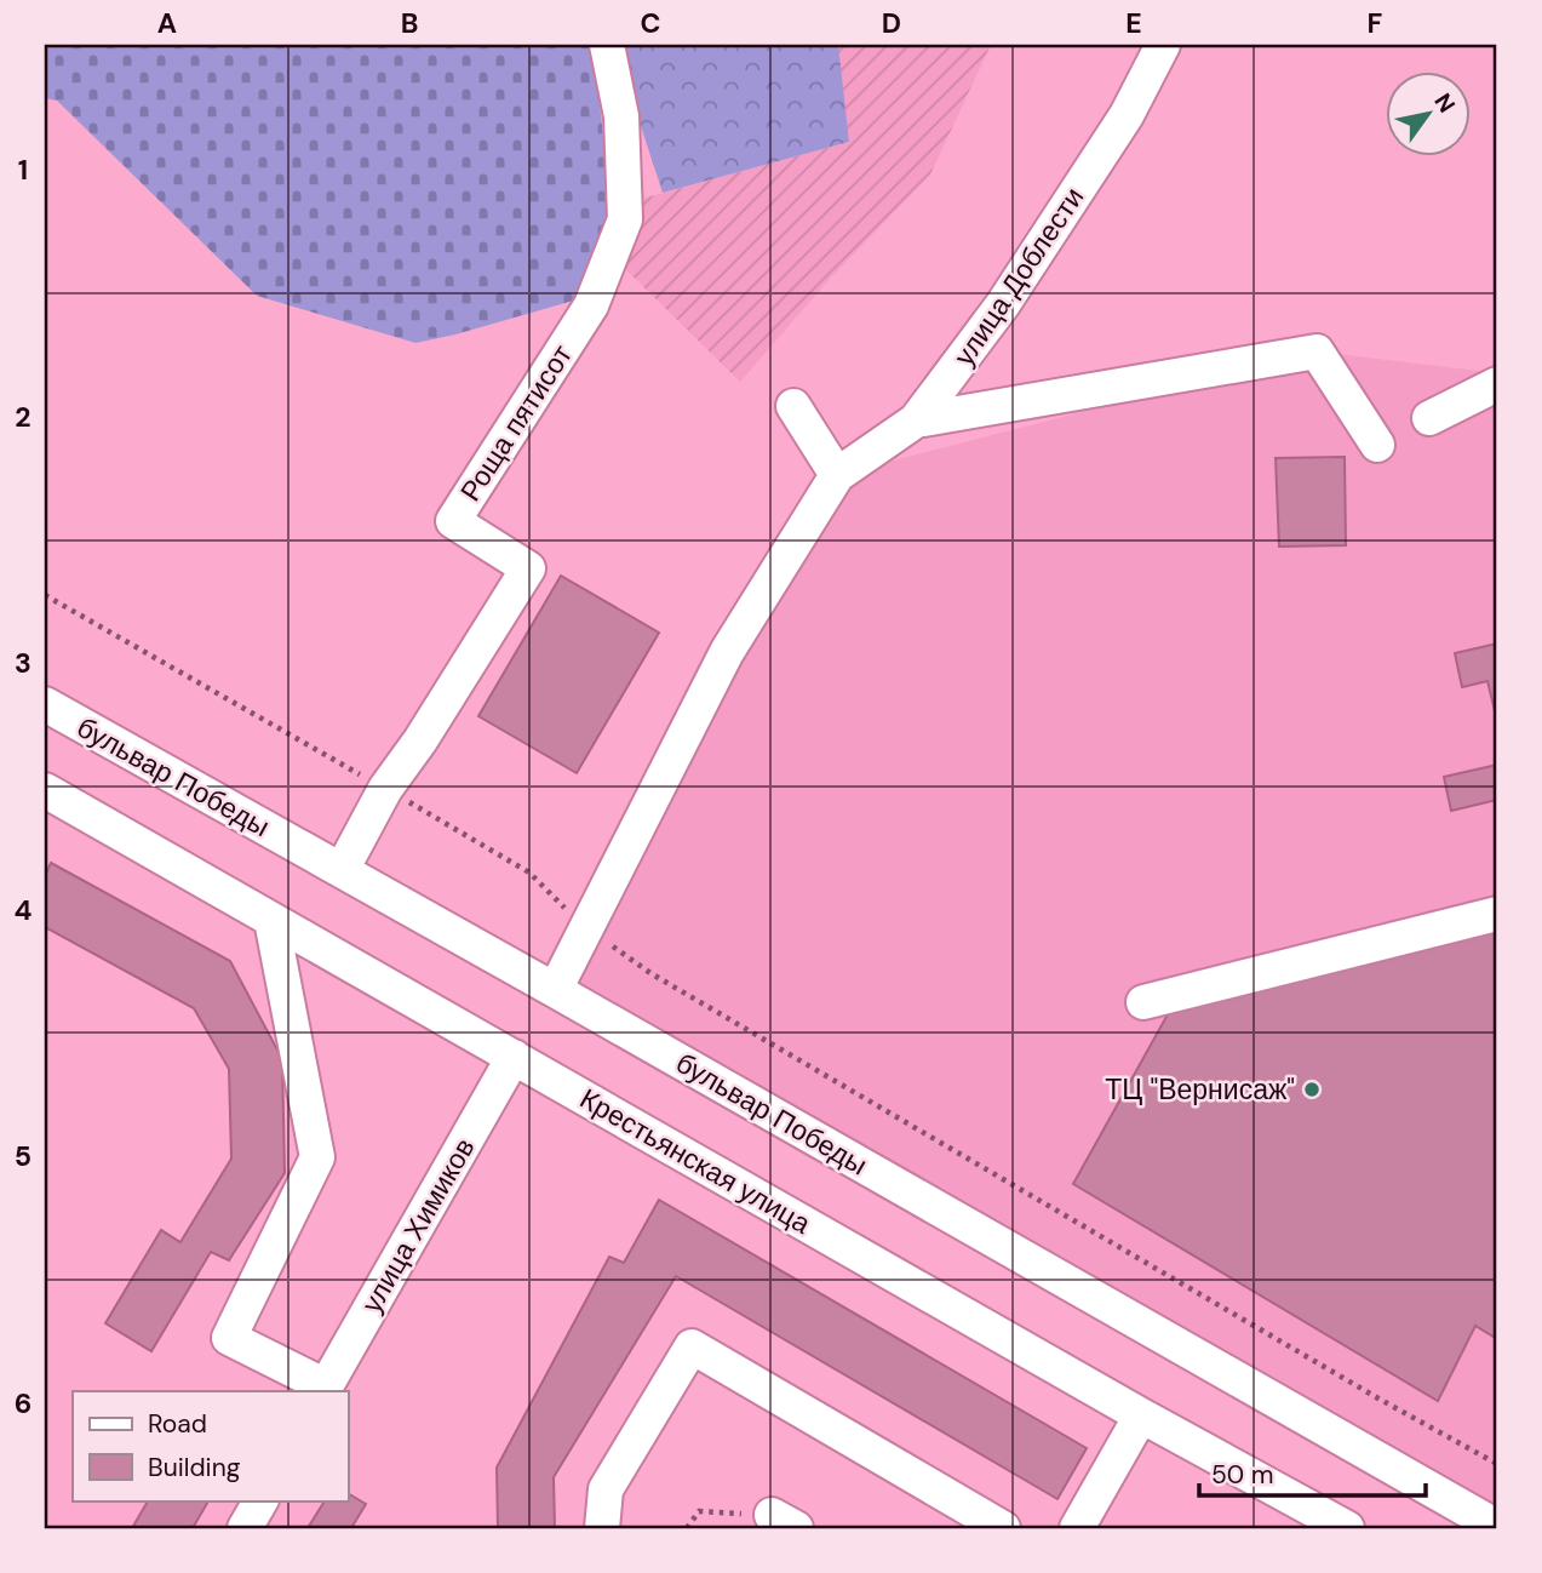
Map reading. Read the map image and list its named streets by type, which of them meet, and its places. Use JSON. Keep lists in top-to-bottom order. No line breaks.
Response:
{"streets":{"street":["улица Доблести","Роща пятисот","бульвар Победы","Крестьянская улица","улица Химиков"]},"crossings":[["Роща пятисот","бульвар Победы"],["Крестьянская улица","улица Химиков"]],"places":["ТЦ \"Вернисаж\""],"legend":["Road","Building"],"scale_bar":"50 m","north":"top right","grid":{"columns":["A","B","C","D","E","F"],"rows":["1","2","3","4","5","6"]}}
